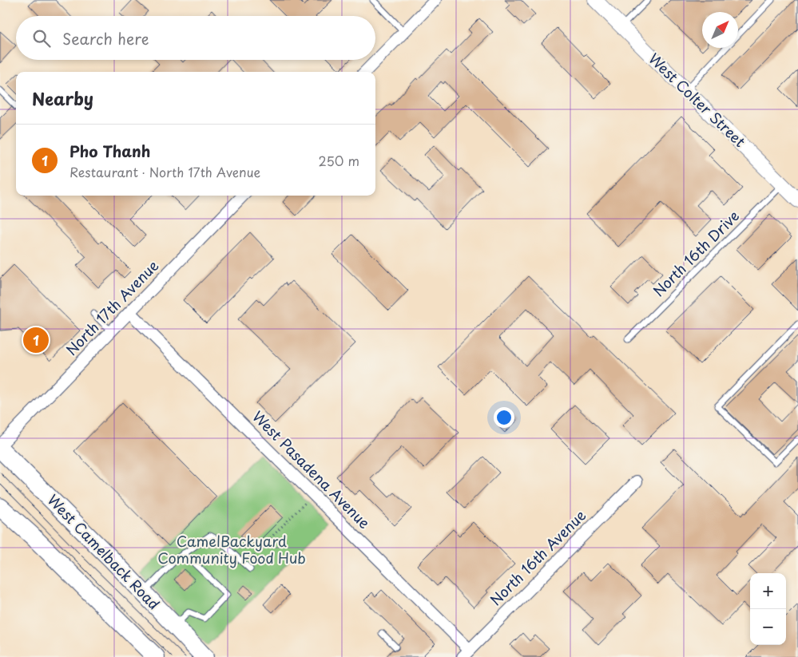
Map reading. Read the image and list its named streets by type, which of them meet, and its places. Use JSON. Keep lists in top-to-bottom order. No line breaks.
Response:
{"streets":{"main road":["West Camelback Road"],"street":["West Colter Street","North 17th Avenue","West Pasadena Avenue","North 16th Avenue"],"lane":["North 16th Drive"]},"crossings":[["West Colter Street","North 16th Drive"],["North 17th Avenue","West Pasadena Avenue"],["West Pasadena Avenue","North 16th Avenue"]],"parks":["CamelBackyard Community Food Hub"],"north":"top right","page":{"search":"Search here","heading":"Nearby","list":[{"mark":"1","name":"Pho Thanh","note":"Restaurant · North 17th Avenue","value":"250 m"}],"pins":"1","map_buttons":["+","−"]}}
